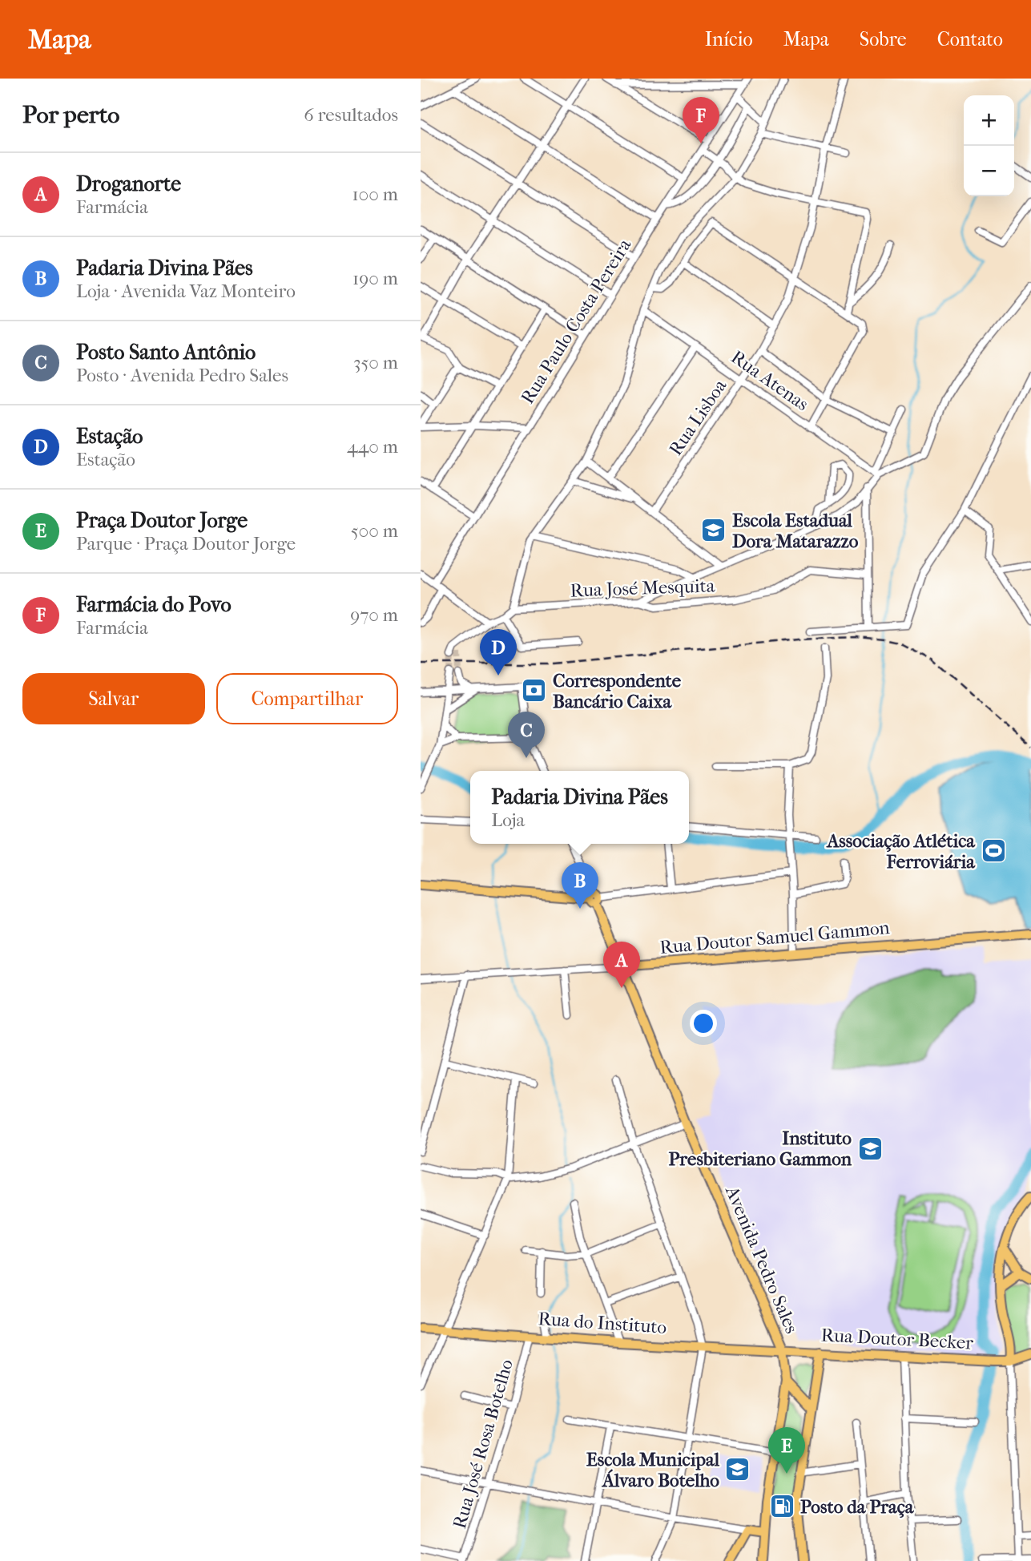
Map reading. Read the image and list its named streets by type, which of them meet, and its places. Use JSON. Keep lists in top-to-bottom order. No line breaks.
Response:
{"streets":{"main road":["Rua Doutor Samuel Gammon","Avenida Pedro Sales","Rua do Instituto","Rua Doutor Becker"],"street":["Rua Paulo Costa Pereira","Rua Atenas","Rua Lisboa","Rua José Mesquita","Rua José Rosa Botelho"]},"crossings":[["Rua Atenas","Rua Lisboa"],["Rua Doutor Samuel Gammon","Avenida Pedro Sales"],["Avenida Pedro Sales","Rua do Instituto"],["Avenida Pedro Sales","Rua Doutor Becker"],["Rua do Instituto","Rua Doutor Becker"],["Rua do Instituto","Rua José Rosa Botelho"]],"places":{"school or university":["Escola Estadual Dora Matarazzo","Instituto Presbiteriano Gammon","Escola Municipal Álvaro Botelho"],"bank":["Correspondente Bancário Caixa"],"sports":["Associação Atlética Ferroviária"],"fuel station":["Posto da Praça"]},"page":{"header":"Mapa","nav":["Início","Mapa","Sobre","Contato"],"heading":["Por perto","6 resultados"],"map_buttons":["+","−"],"pins":["F","D","C","B","A","E"],"list":[{"mark":"A","name":"Droganorte","note":"Farmácia","value":"100 m"},{"mark":"B","name":"Padaria Divina Pães","note":"Loja · Avenida Vaz Monteiro","value":"190 m"},{"mark":"C","name":"Posto Santo Antônio","note":"Posto · Avenida Pedro Sales","value":"350 m"},{"mark":"D","name":"Estação","note":"Estação","value":"440 m"},{"mark":"E","name":"Praça Doutor Jorge","note":"Parque · Praça Doutor Jorge","value":"500 m"},{"mark":"F","name":"Farmácia do Povo","note":"Farmácia","value":"970 m"}],"buttons":["Salvar","Compartilhar"],"popup":["Padaria Divina Pães","Loja"]}}
